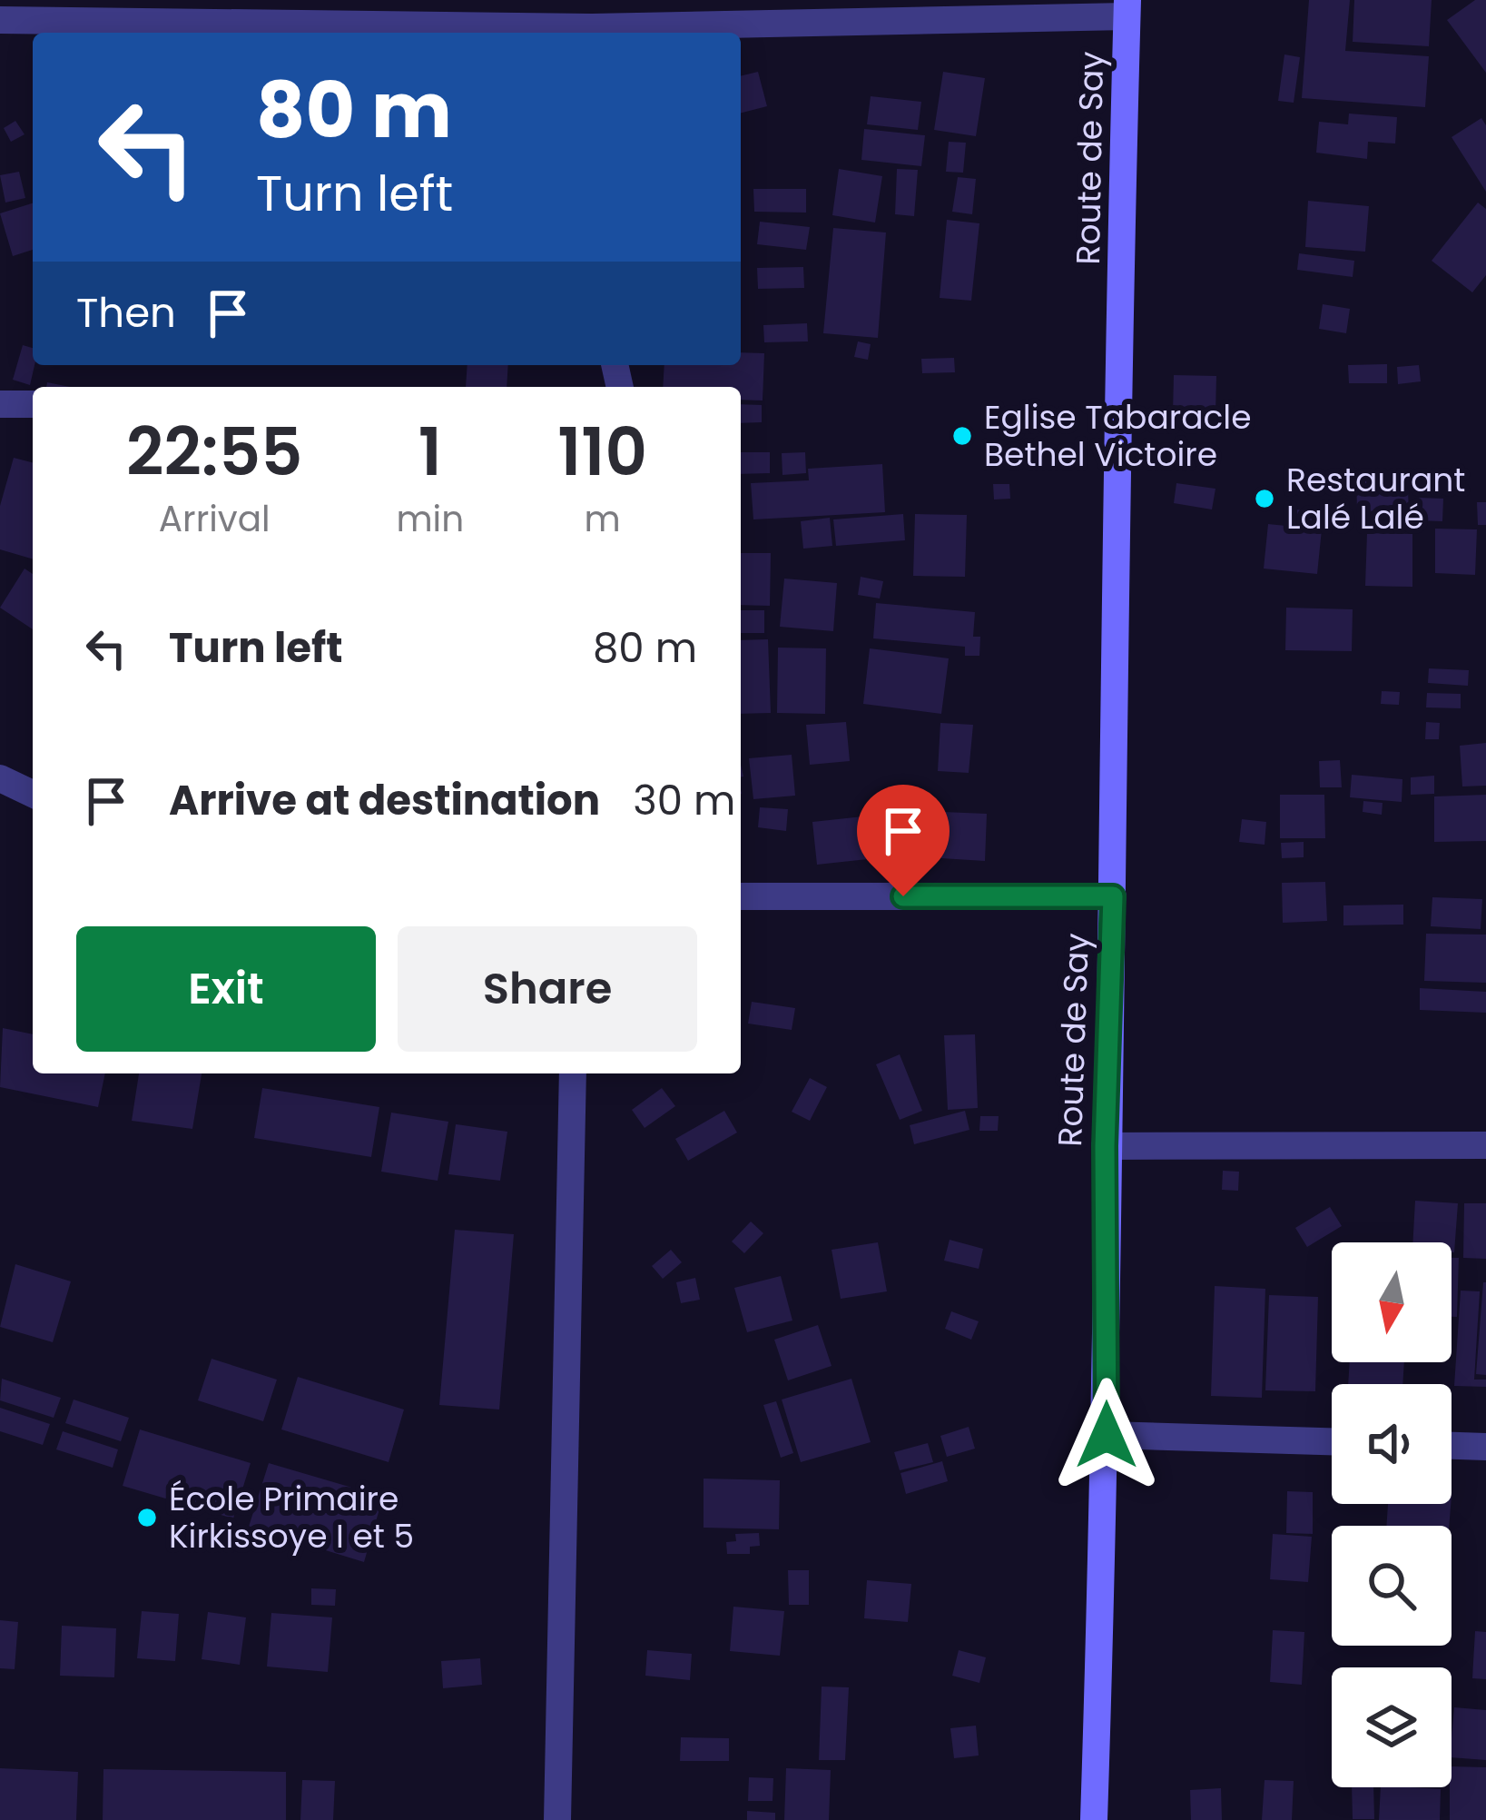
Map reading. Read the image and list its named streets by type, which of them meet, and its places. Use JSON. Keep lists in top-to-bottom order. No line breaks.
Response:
{"streets":{"main road":["Route de Say"]},"places":["Eglise Tabaracle Bethel Victoire","Restaurant Lalé Lalé","École Primaire Kirkissoye I et 5"],"north":"bottom","page":{"turn":["80 m","Turn left"],"then":"Then","eta":["22:55","Arrival","1","min","110","m"],"list":[{"name":"Turn left","value":"80 m"},{"name":"Arrive at destination","value":"30 m"}],"buttons":["Exit","Share"]}}
